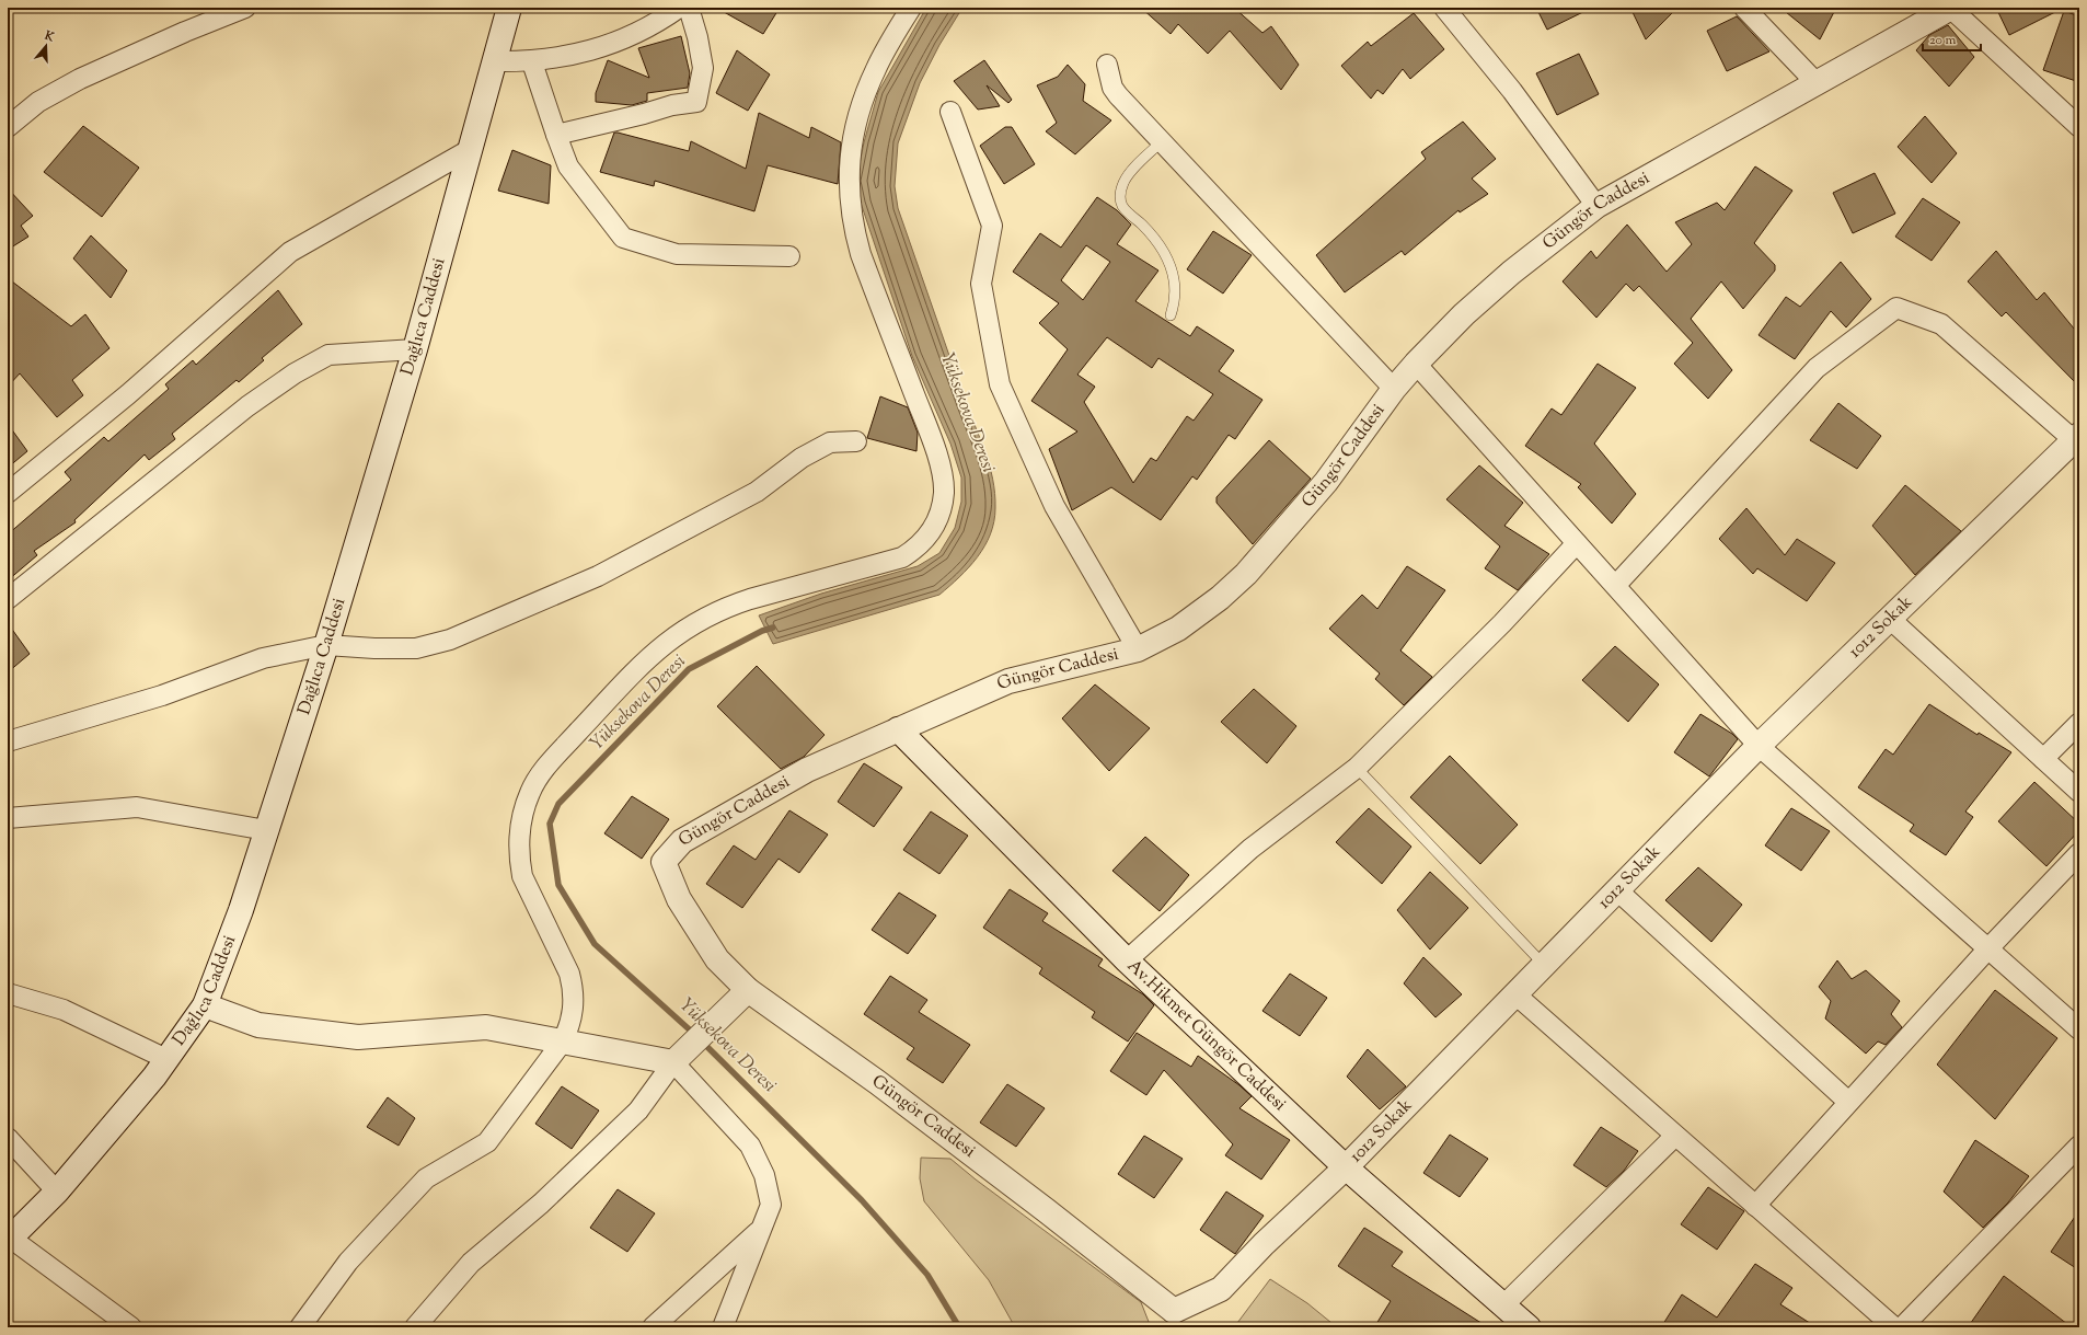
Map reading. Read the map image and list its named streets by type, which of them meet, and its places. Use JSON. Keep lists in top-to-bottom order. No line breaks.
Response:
{"streets":{"street":["Güngör Caddesi","Dağlıca Caddesi","1012 Sokak","Av.Hikmet Güngör Caddesi"]},"crossings":[["Güngör Caddesi","1012 Sokak"],["Güngör Caddesi","Av.Hikmet Güngör Caddesi"],["1012 Sokak","Av.Hikmet Güngör Caddesi"]],"water":["Yüksekova Deresi"],"scale_bar":"20 m","north":"top"}
